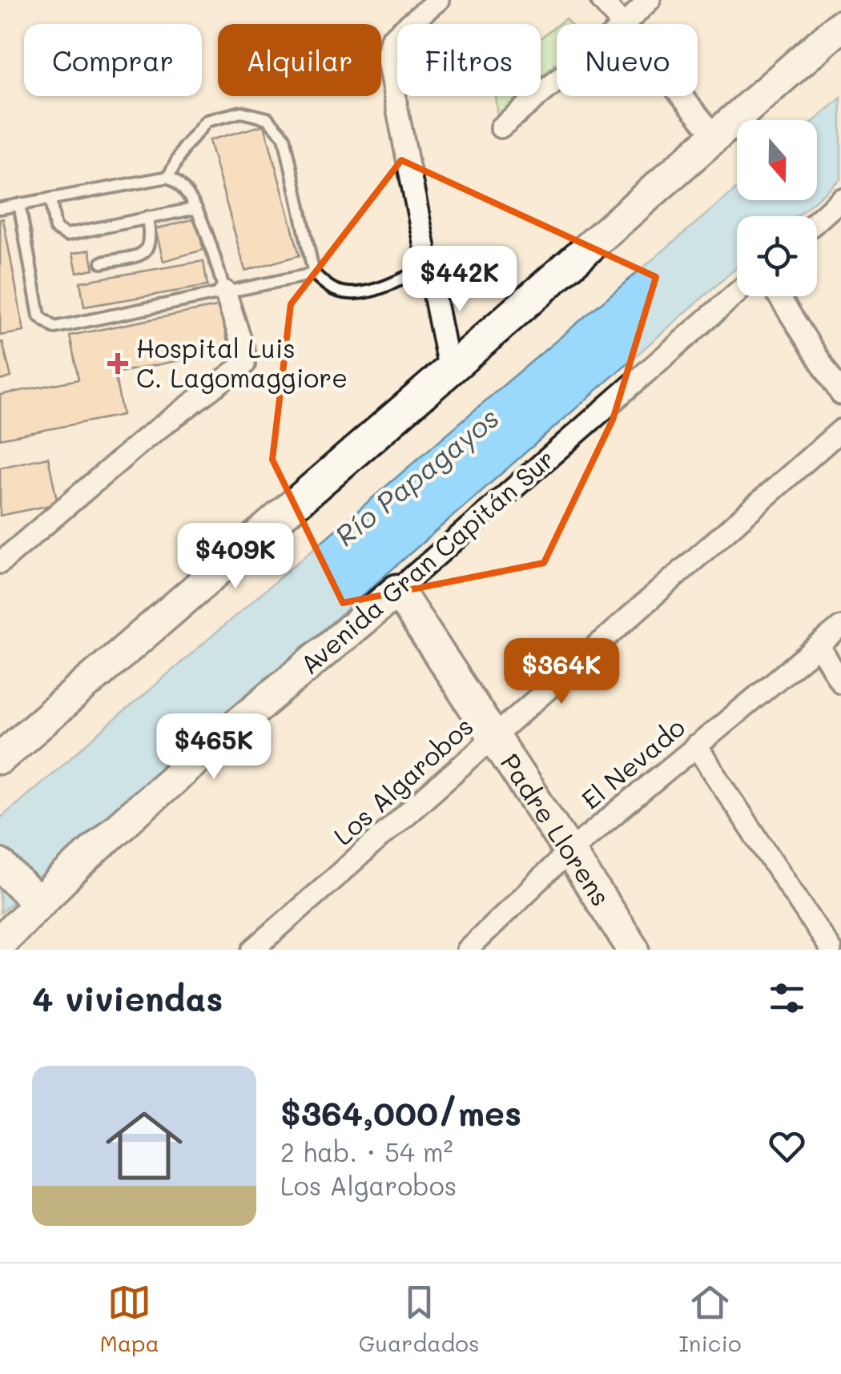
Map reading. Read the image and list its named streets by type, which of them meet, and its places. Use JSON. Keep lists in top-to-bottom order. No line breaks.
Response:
{"streets":{"street":["Avenida Gran Capitán Sur","El Nevado","Los Algarobos","Padre Llorens"]},"crossings":[["Avenida Gran Capitán Sur","Padre Llorens"],["El Nevado","Padre Llorens"],["Los Algarobos","Padre Llorens"]],"water":["Río Papagayos"],"places":{"health":["Hospital Luis C. Lagomaggiore"]},"north":"bottom","page":{"chip":["Comprar","Alquilar","Filtros","Nuevo"],"price":["$442K","$409K","$364K","$465K"],"heading":"4 viviendas","list":[{"name":"$364,000/mes","note":"2 hab. · 54 m² · Los Algarobos"}],"tabs":["Mapa","Guardados","Inicio"]}}
